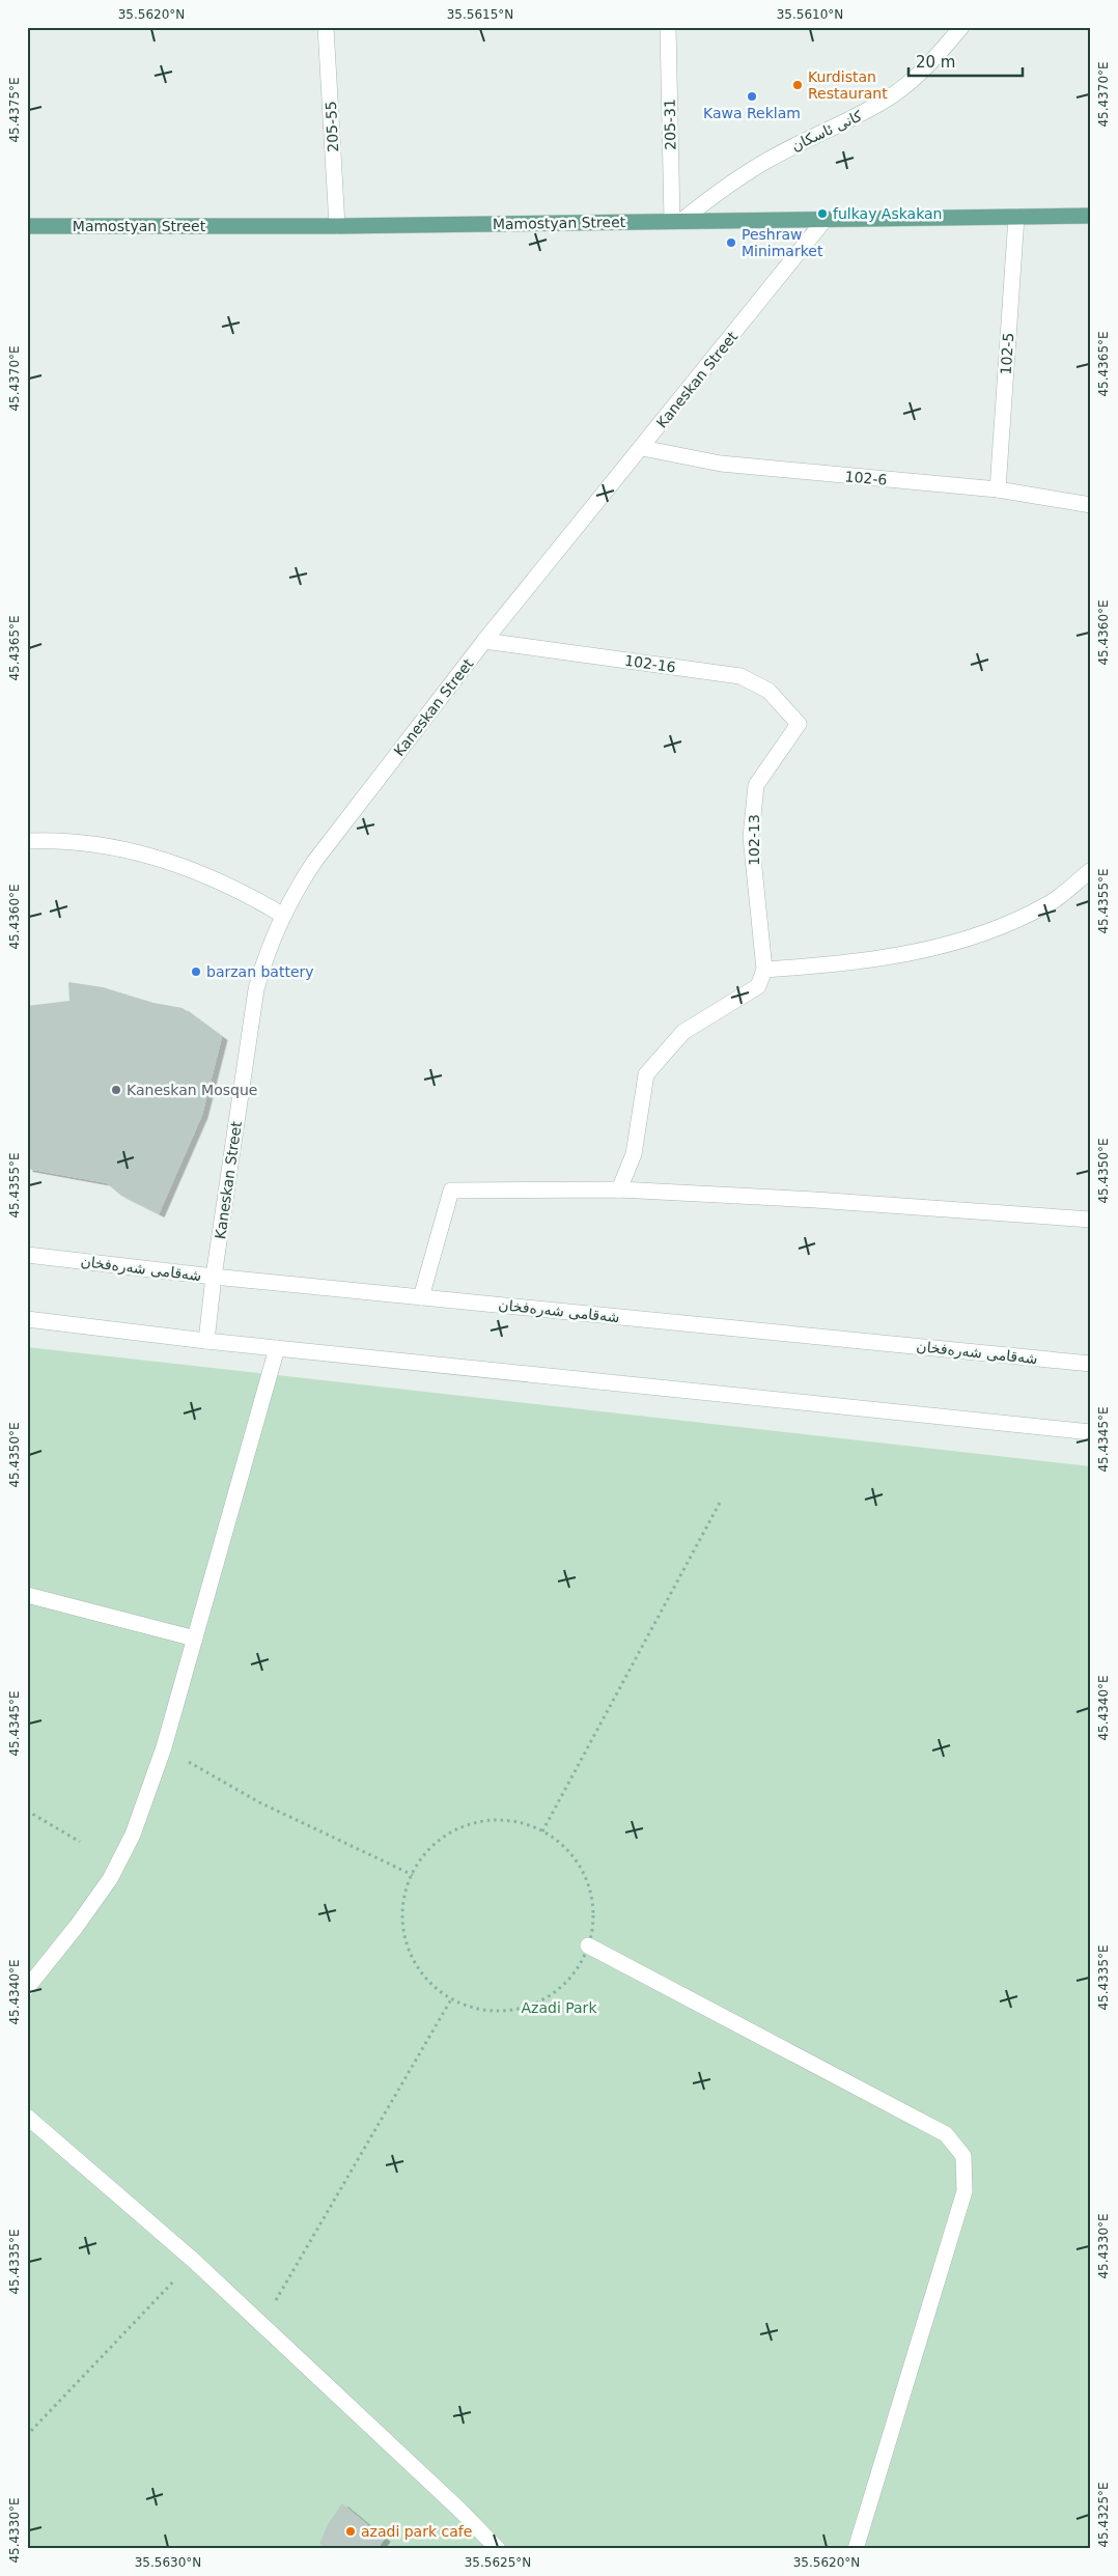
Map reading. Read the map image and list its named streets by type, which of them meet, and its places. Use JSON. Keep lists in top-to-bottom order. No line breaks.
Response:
{"streets":{"main road":["Mamostyan Street"],"street":["205-31","205-55","کانی ئاسکان","102-5","Kaneskan Street","102-6","102-16","102-13","شەقامی شەرەفخان"]},"crossings":[["205-31","کانی ئاسکان"],["205-31","Mamostyan Street"],["205-55","Mamostyan Street"],["کانی ئاسکان","Mamostyan Street"],["Mamostyan Street","102-5"],["Mamostyan Street","Kaneskan Street"],["102-5","102-6"],["Kaneskan Street","102-6"],["Kaneskan Street","102-16"],["Kaneskan Street","شەقامی شەرەفخان"],["102-16","102-13"]],"parks":["Azadi Park"],"places":["Kurdistan Restaurant","Kawa Reklam","fulkay Askakan","Peshraw Minimarket","barzan battery","Kaneskan Mosque","azadi park cafe"],"scale_bar":"20 m","coordinates":["35.5620°N","35.5615°N","35.5610°N","45.4370°E","45.4375°E","45.4365°E","45.4360°E","45.4355°E","45.4350°E","45.4345°E","45.4340°E","45.4335°E","45.4330°E","45.4325°E","35.5630°N","35.5625°N"]}
